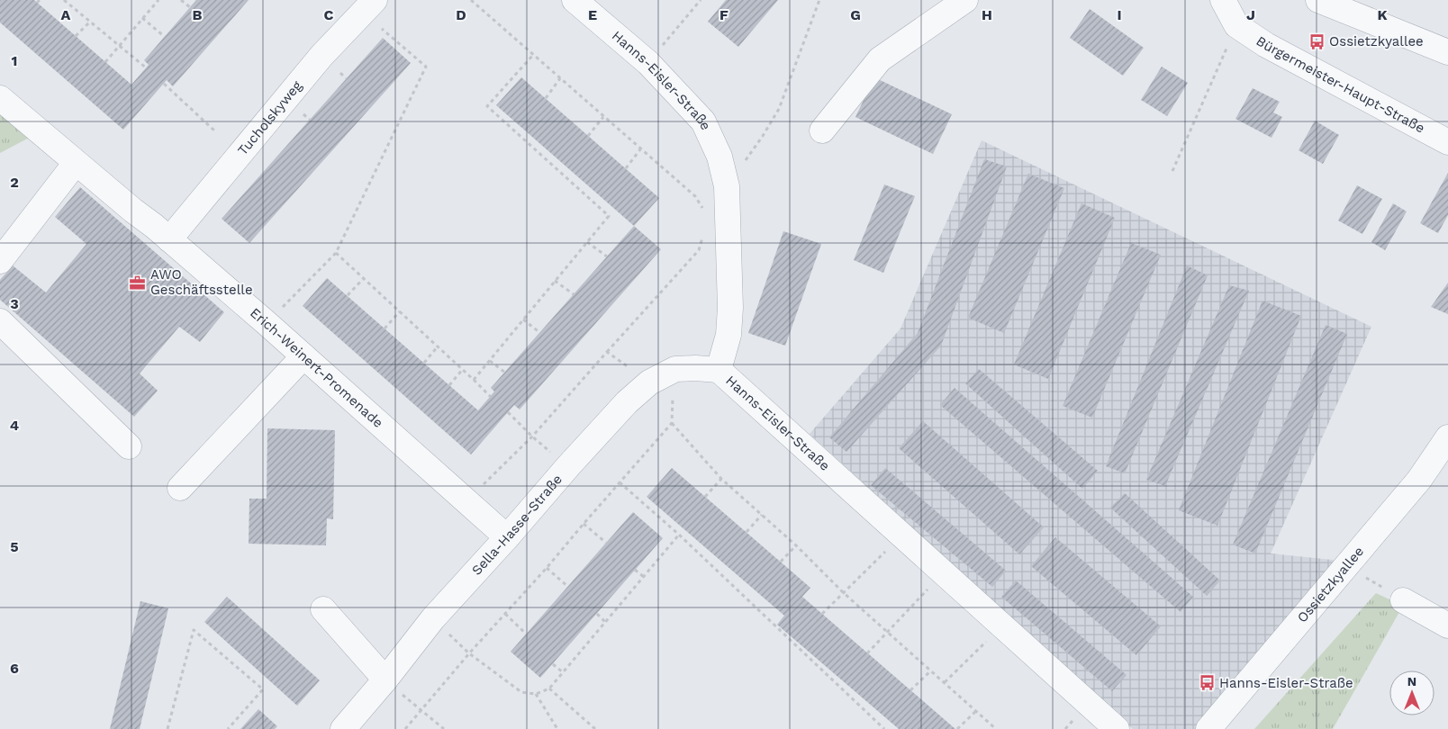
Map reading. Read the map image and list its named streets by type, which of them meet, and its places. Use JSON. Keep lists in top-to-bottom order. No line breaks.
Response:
{"streets":{"street":["Hanns-Eisler-Straße","Bürgermeister-Haupt-Straße","Tucholskyweg","Erich-Weinert-Promenade","Sella-Hasse-Straße","Ossietzkyallee"]},"crossings":[["Hanns-Eisler-Straße","Sella-Hasse-Straße"],["Tucholskyweg","Erich-Weinert-Promenade"],["Erich-Weinert-Promenade","Sella-Hasse-Straße"]],"places":{"bus stop":["Ossietzkyallee","Hanns-Eisler-Straße"],"office":["AWO Geschäftsstelle"]},"north":"top","grid":{"columns":["A","B","C","D","E","F","G","H","I","J","K"],"rows":["1","2","3","4","5","6"]}}
